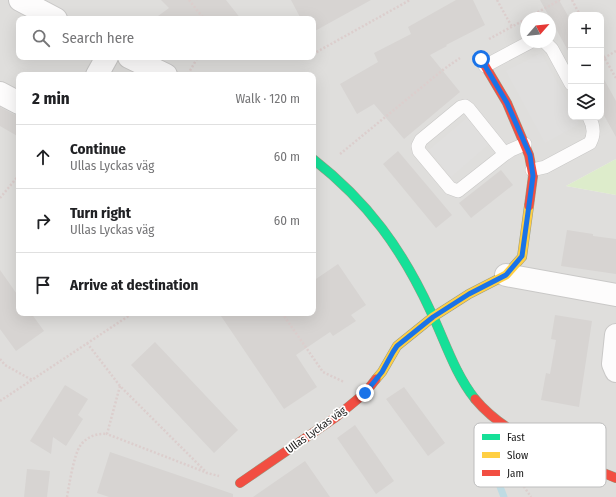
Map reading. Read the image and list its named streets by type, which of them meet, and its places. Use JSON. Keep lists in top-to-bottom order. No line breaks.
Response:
{"streets":{"street":["Ullas Lyckas väg"]},"legend":["Fast","Slow","Jam"],"north":"top right","page":{"map_buttons":["+","−"],"search":"Search here","heading":["2 min","Walk · 120 m"],"list":[["Continue","Ullas Lyckas väg","60 m"],["Turn right","Ullas Lyckas väg","60 m"],"Arrive at destination"]}}
